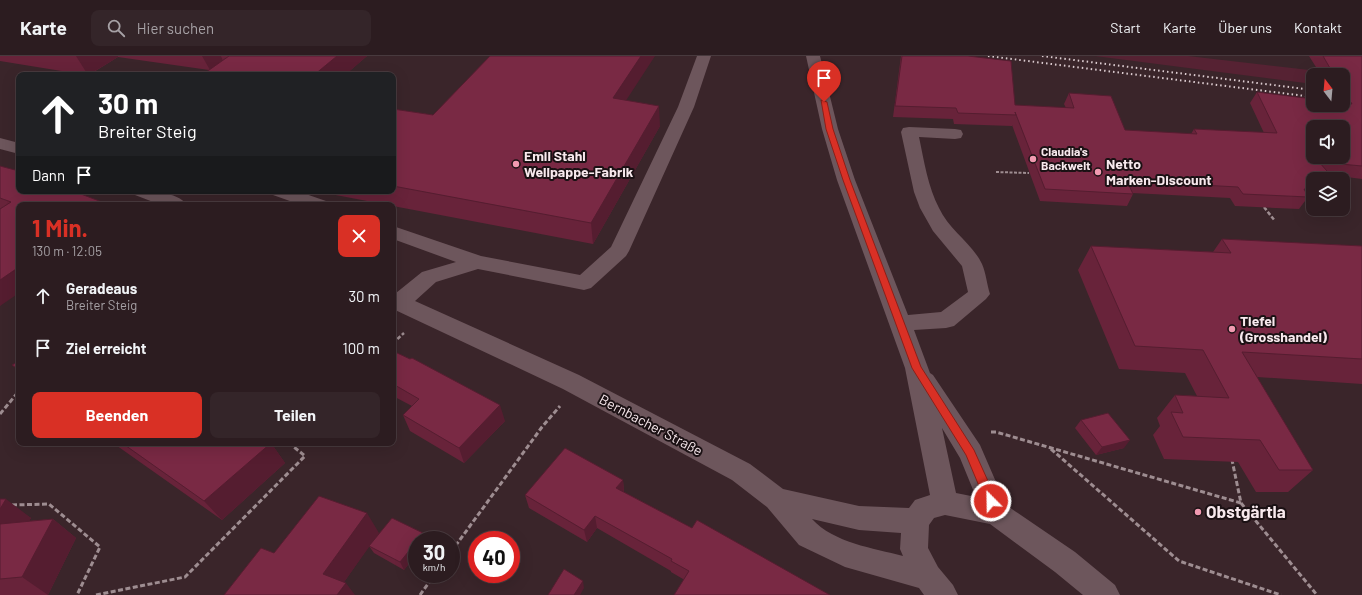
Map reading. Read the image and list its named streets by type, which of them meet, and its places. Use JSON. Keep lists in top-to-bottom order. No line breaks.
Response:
{"streets":{"street":["Bernbacher Straße"]},"places":["Claudia's Backwelt","Emil Stahl Wellpappe-Fabrik","Netto Marken-Discount","Tiefel (Grosshandel)","Obstgärtla"],"north":"top","page":{"header":"Karte","search":"Hier suchen","nav":["Start","Karte","Über uns","Kontakt"],"turn":["30 m","Breiter Steig"],"then":"Dann","heading":["1 Min.","130 m · 12:05"],"list":[{"name":"Geradeaus","note":"Breiter Steig","value":"30 m"},{"name":"Ziel erreicht","value":"100 m"}],"buttons":["Beenden","Teilen"],"speed":"30 km/h","limit":"40"}}
